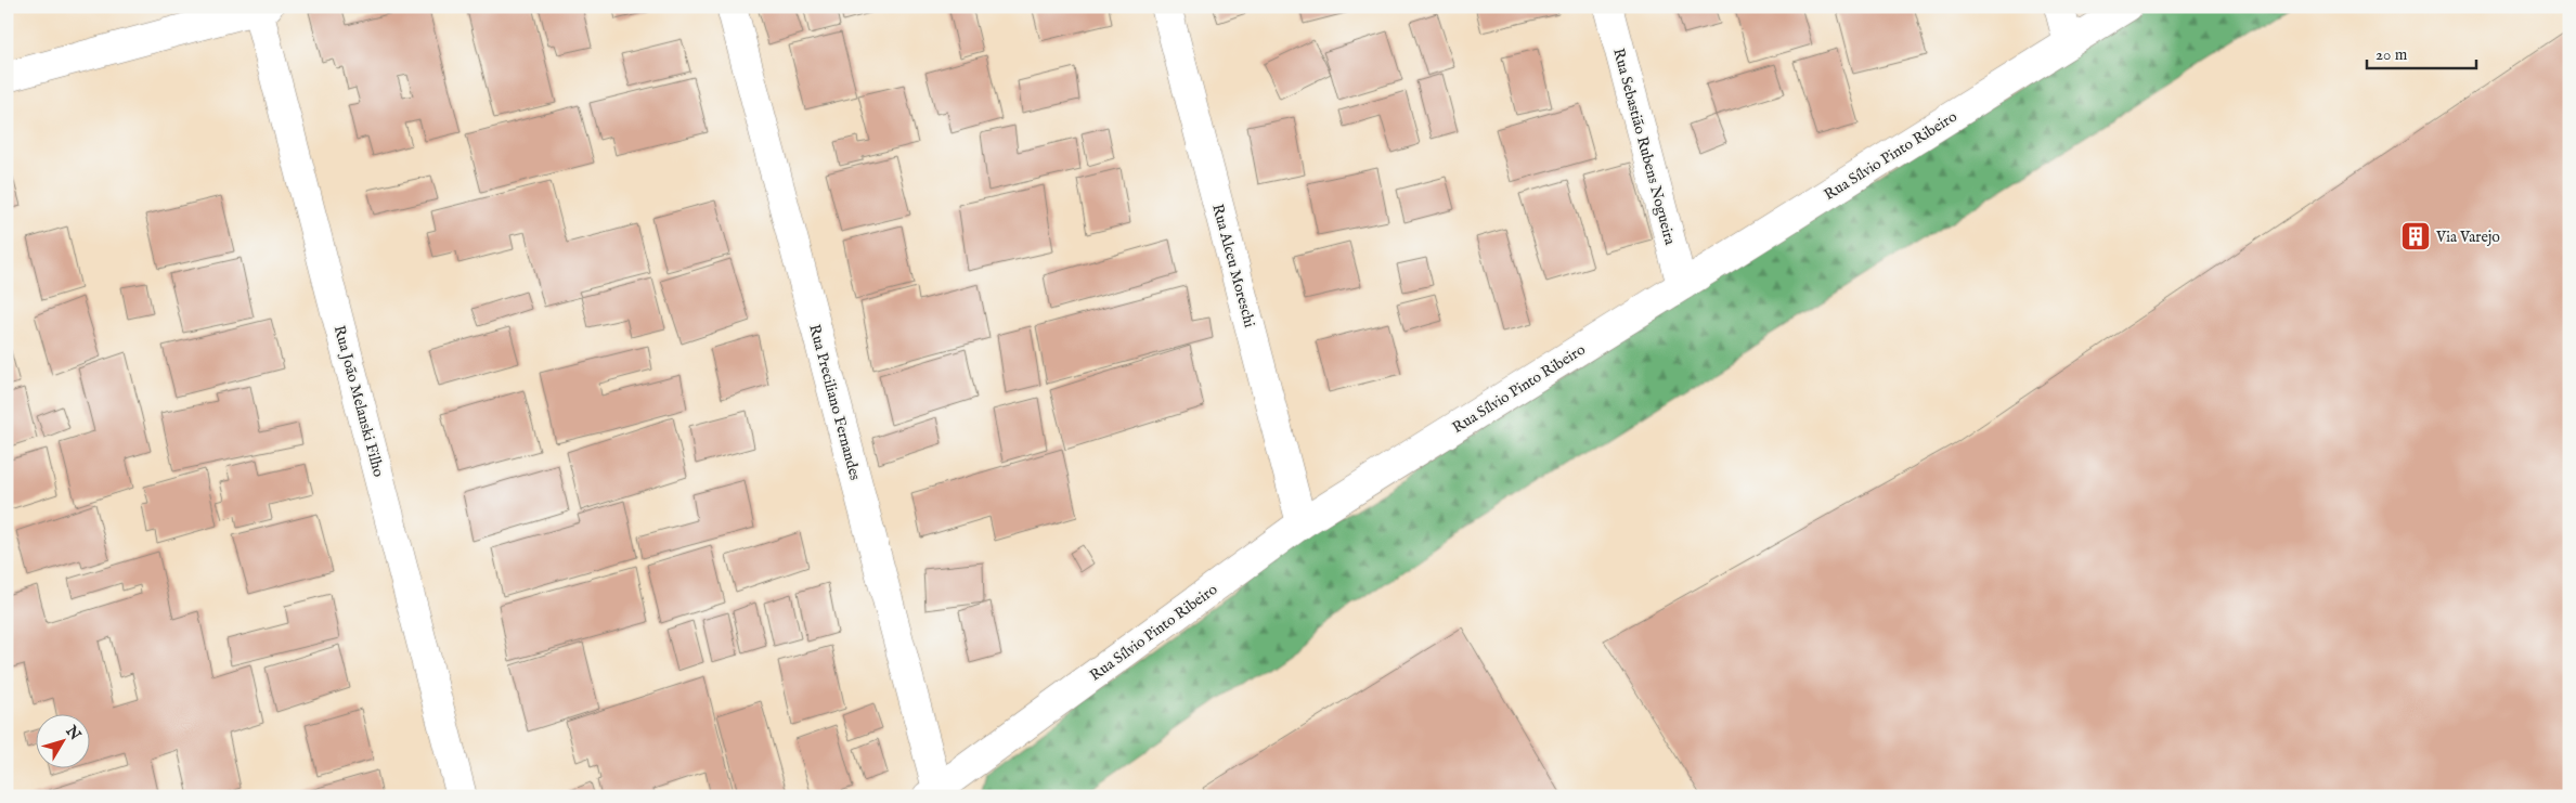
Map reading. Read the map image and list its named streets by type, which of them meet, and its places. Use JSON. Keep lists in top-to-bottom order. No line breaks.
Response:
{"streets":{"street":["Rua Sebastião Rubens Nogueira","Rua Sílvio Pinto Ribeiro","Rua Alceu Moreschi","Rua João Melanski Filho","Rua Preciliano Fernandes"]},"crossings":[["Rua Sebastião Rubens Nogueira","Rua Sílvio Pinto Ribeiro"],["Rua Sílvio Pinto Ribeiro","Rua Alceu Moreschi"],["Rua Sílvio Pinto Ribeiro","Rua Preciliano Fernandes"]],"places":{"building":["Via Varejo"]},"scale_bar":"20 m","north":"top right"}
